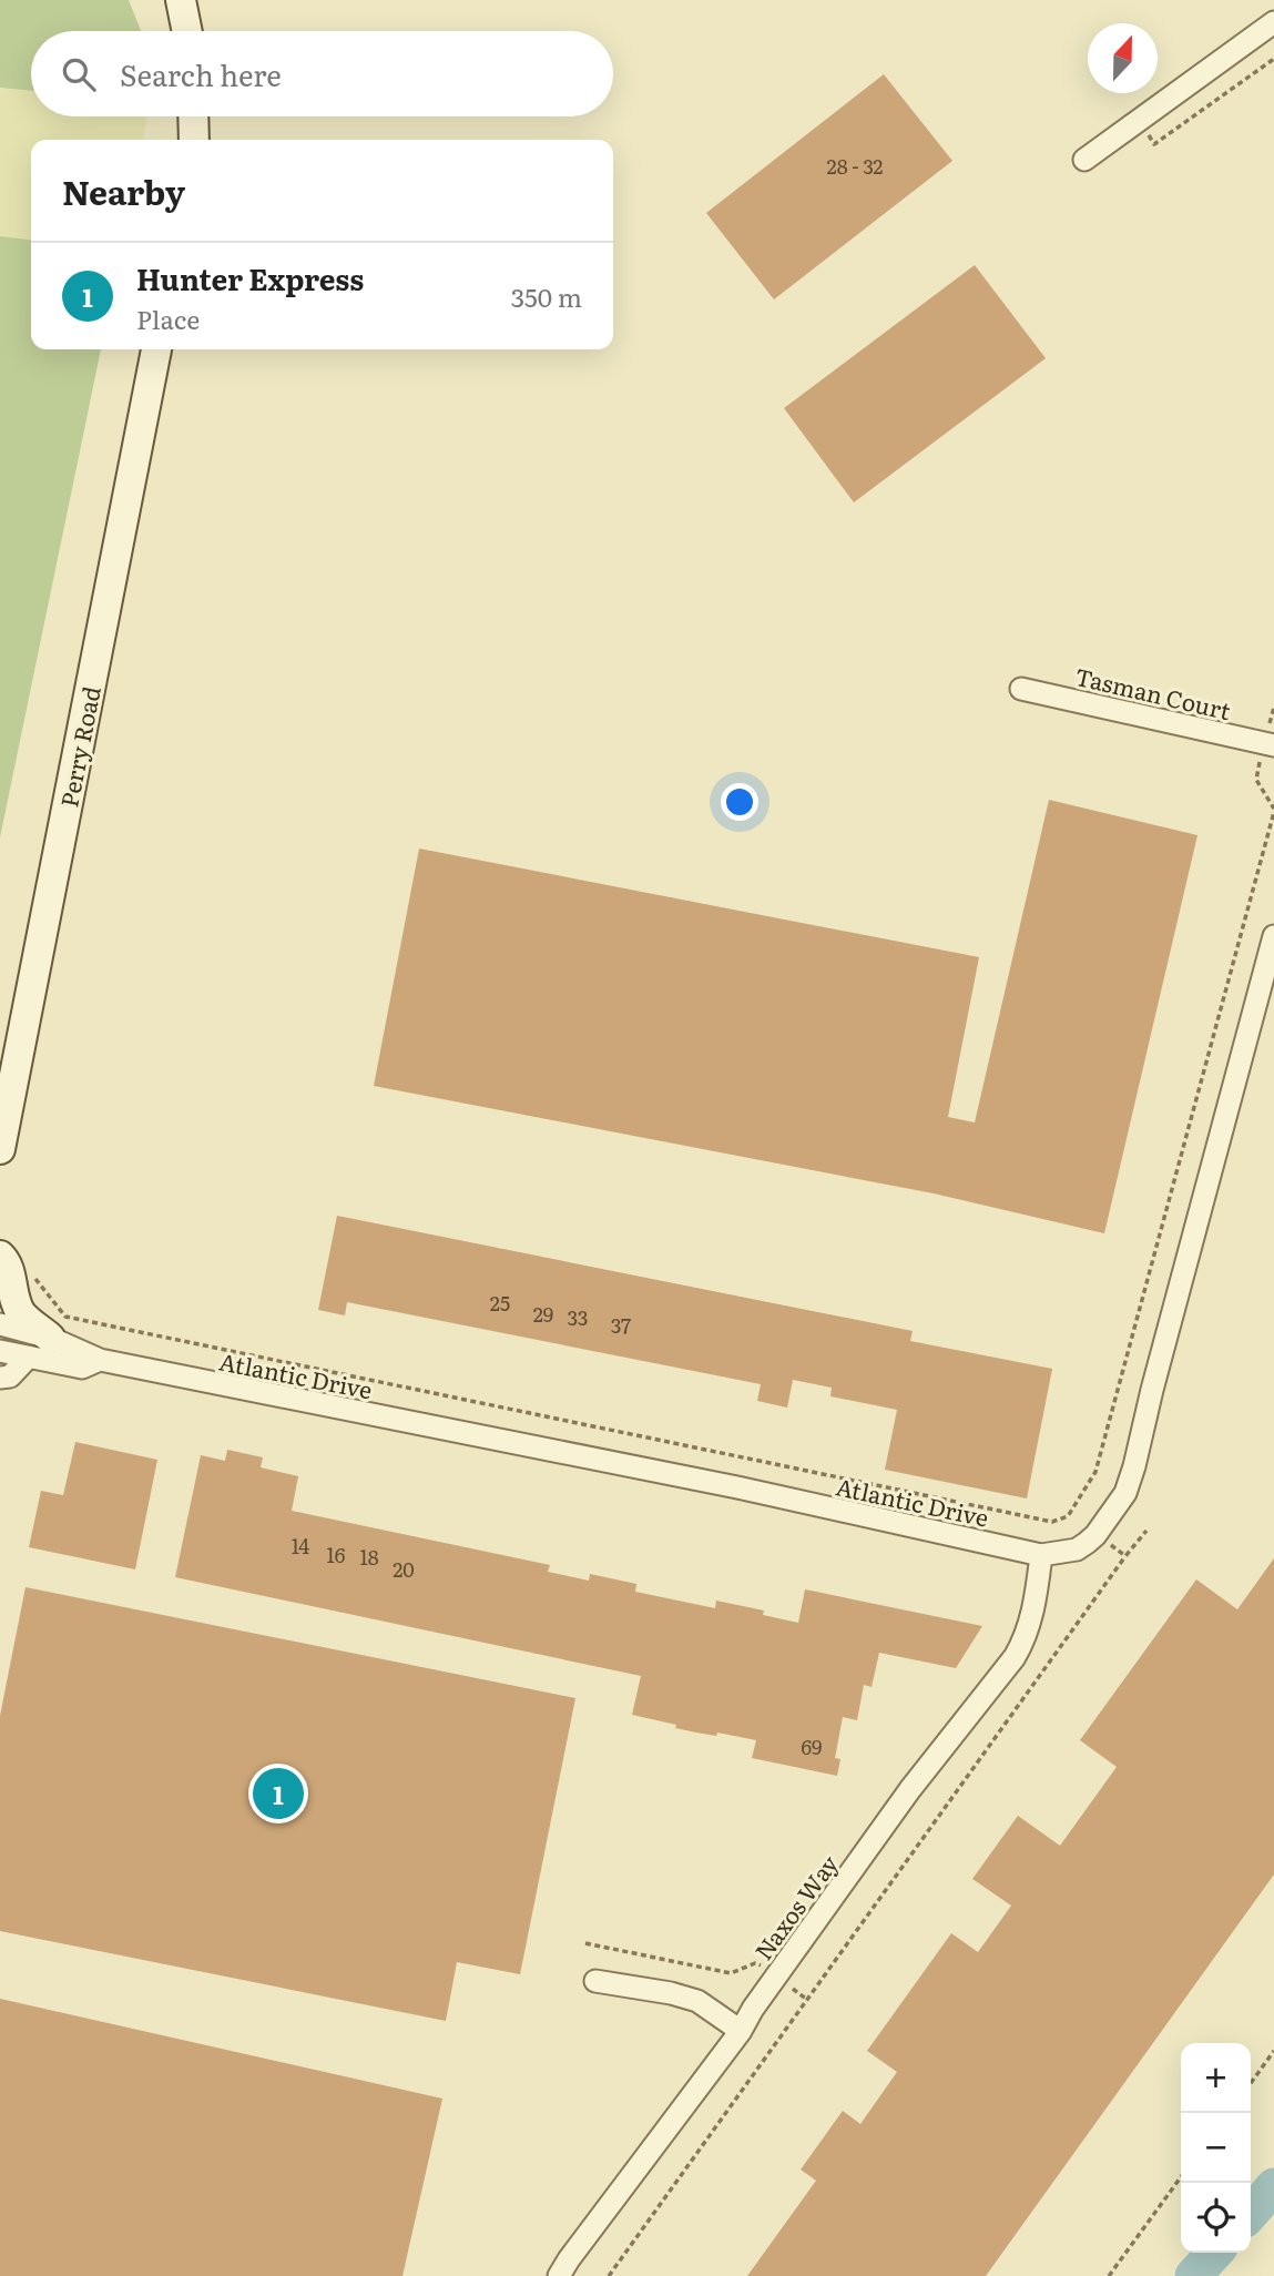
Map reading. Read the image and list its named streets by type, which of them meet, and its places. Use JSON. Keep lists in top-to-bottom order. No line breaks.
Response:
{"streets":{"main road":["Perry Road"],"street":["Tasman Court","Atlantic Drive","Naxos Way"]},"crossings":[["Atlantic Drive","Naxos Way"]],"house_numbers":["28 - 32","25","29","33","37","14","16","18","20","69"],"north":"top","page":{"search":"Search here","heading":"Nearby","list":[{"mark":"1","name":"Hunter Express","note":"Place","value":"350 m"}],"pins":"1","map_buttons":["+","−"]}}
